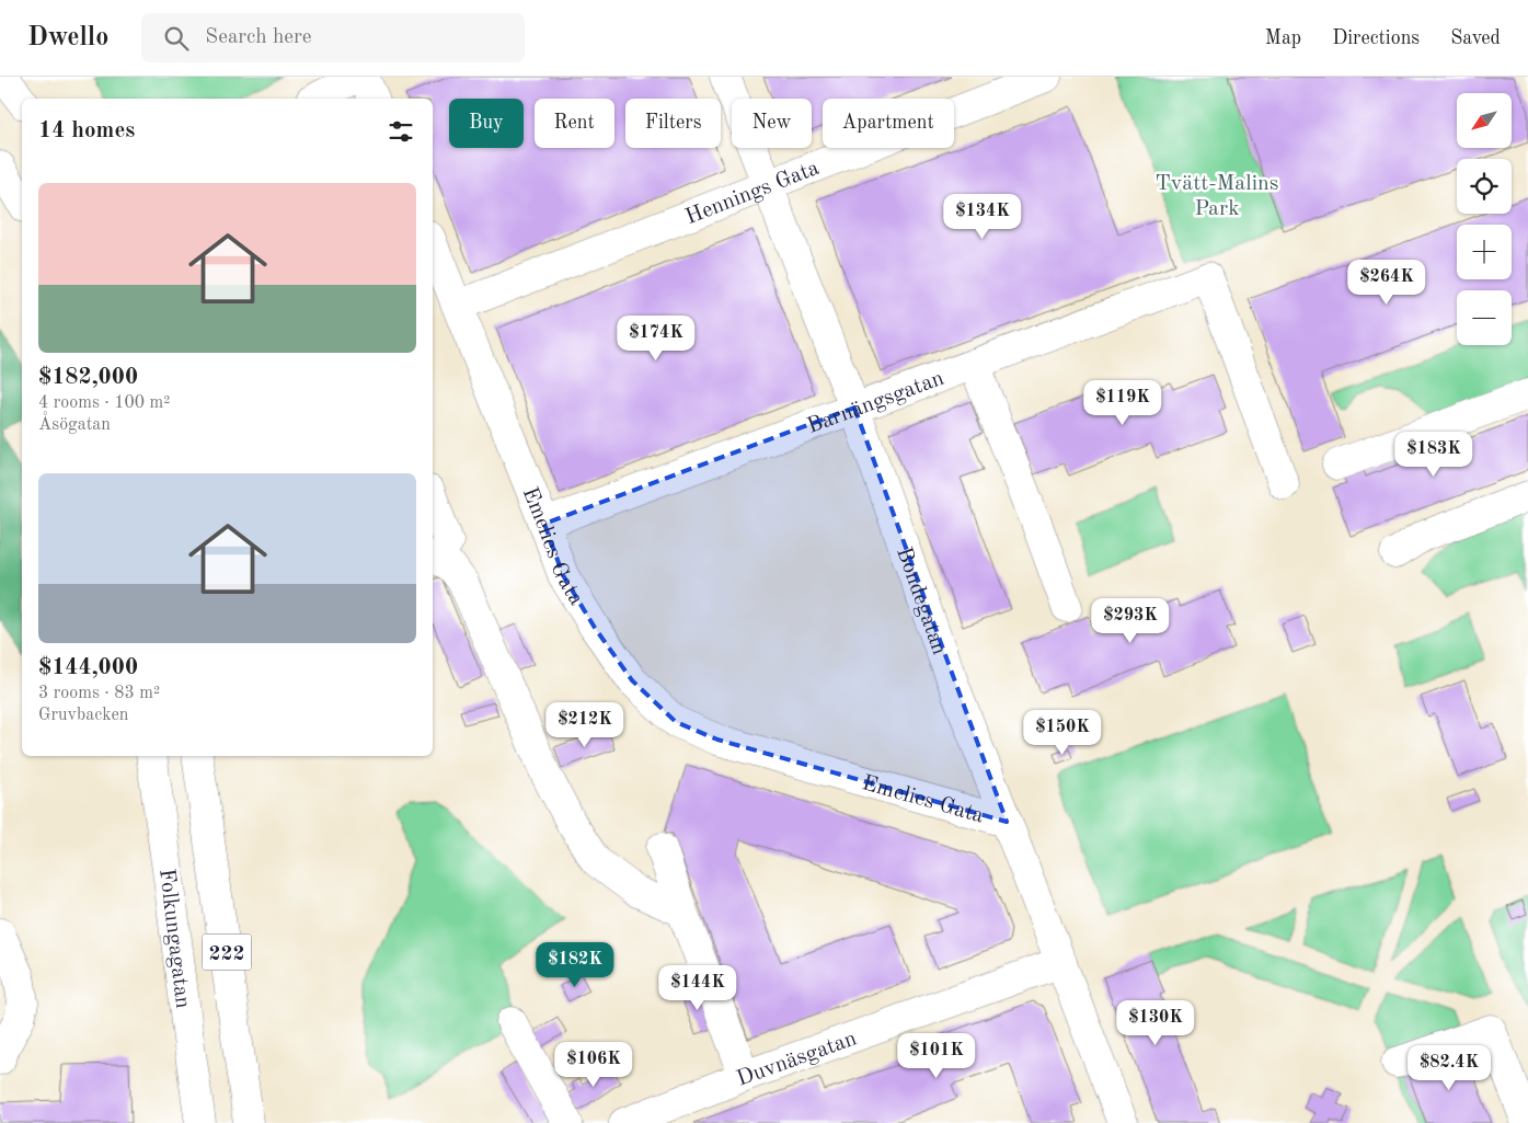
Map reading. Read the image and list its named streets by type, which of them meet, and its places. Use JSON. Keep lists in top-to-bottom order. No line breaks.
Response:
{"streets":{"street":["Hennings Gata","Barnängsgatan","Emelies Gata","Bondegatan","Folkungagatan","222","Duvnäsgatan"]},"crossings":[["Hennings Gata","Emelies Gata"],["Hennings Gata","Bondegatan"],["Barnängsgatan","Emelies Gata"],["Barnängsgatan","Bondegatan"],["Emelies Gata","Bondegatan"],["Bondegatan","Duvnäsgatan"]],"parks":["Tvätt-Malins Park"],"north":"bottom left","page":{"header":"Dwello","search":"Search here","nav":["Map","Directions","Saved"],"map_buttons":["+","−"],"chip":["Buy","Rent","Filters","New","Apartment"],"heading":"14 homes","list":[{"name":"$182,000","note":"4 rooms · 100 m² · Åsögatan"},{"name":"$144,000","note":"3 rooms · 83 m² · Gruvbacken"}],"price":["$134K","$264K","$174K","$119K","$183K","$293K","$212K","$150K","$182K","$144K","$130K","$101K","$106K","$82.4K"]}}
